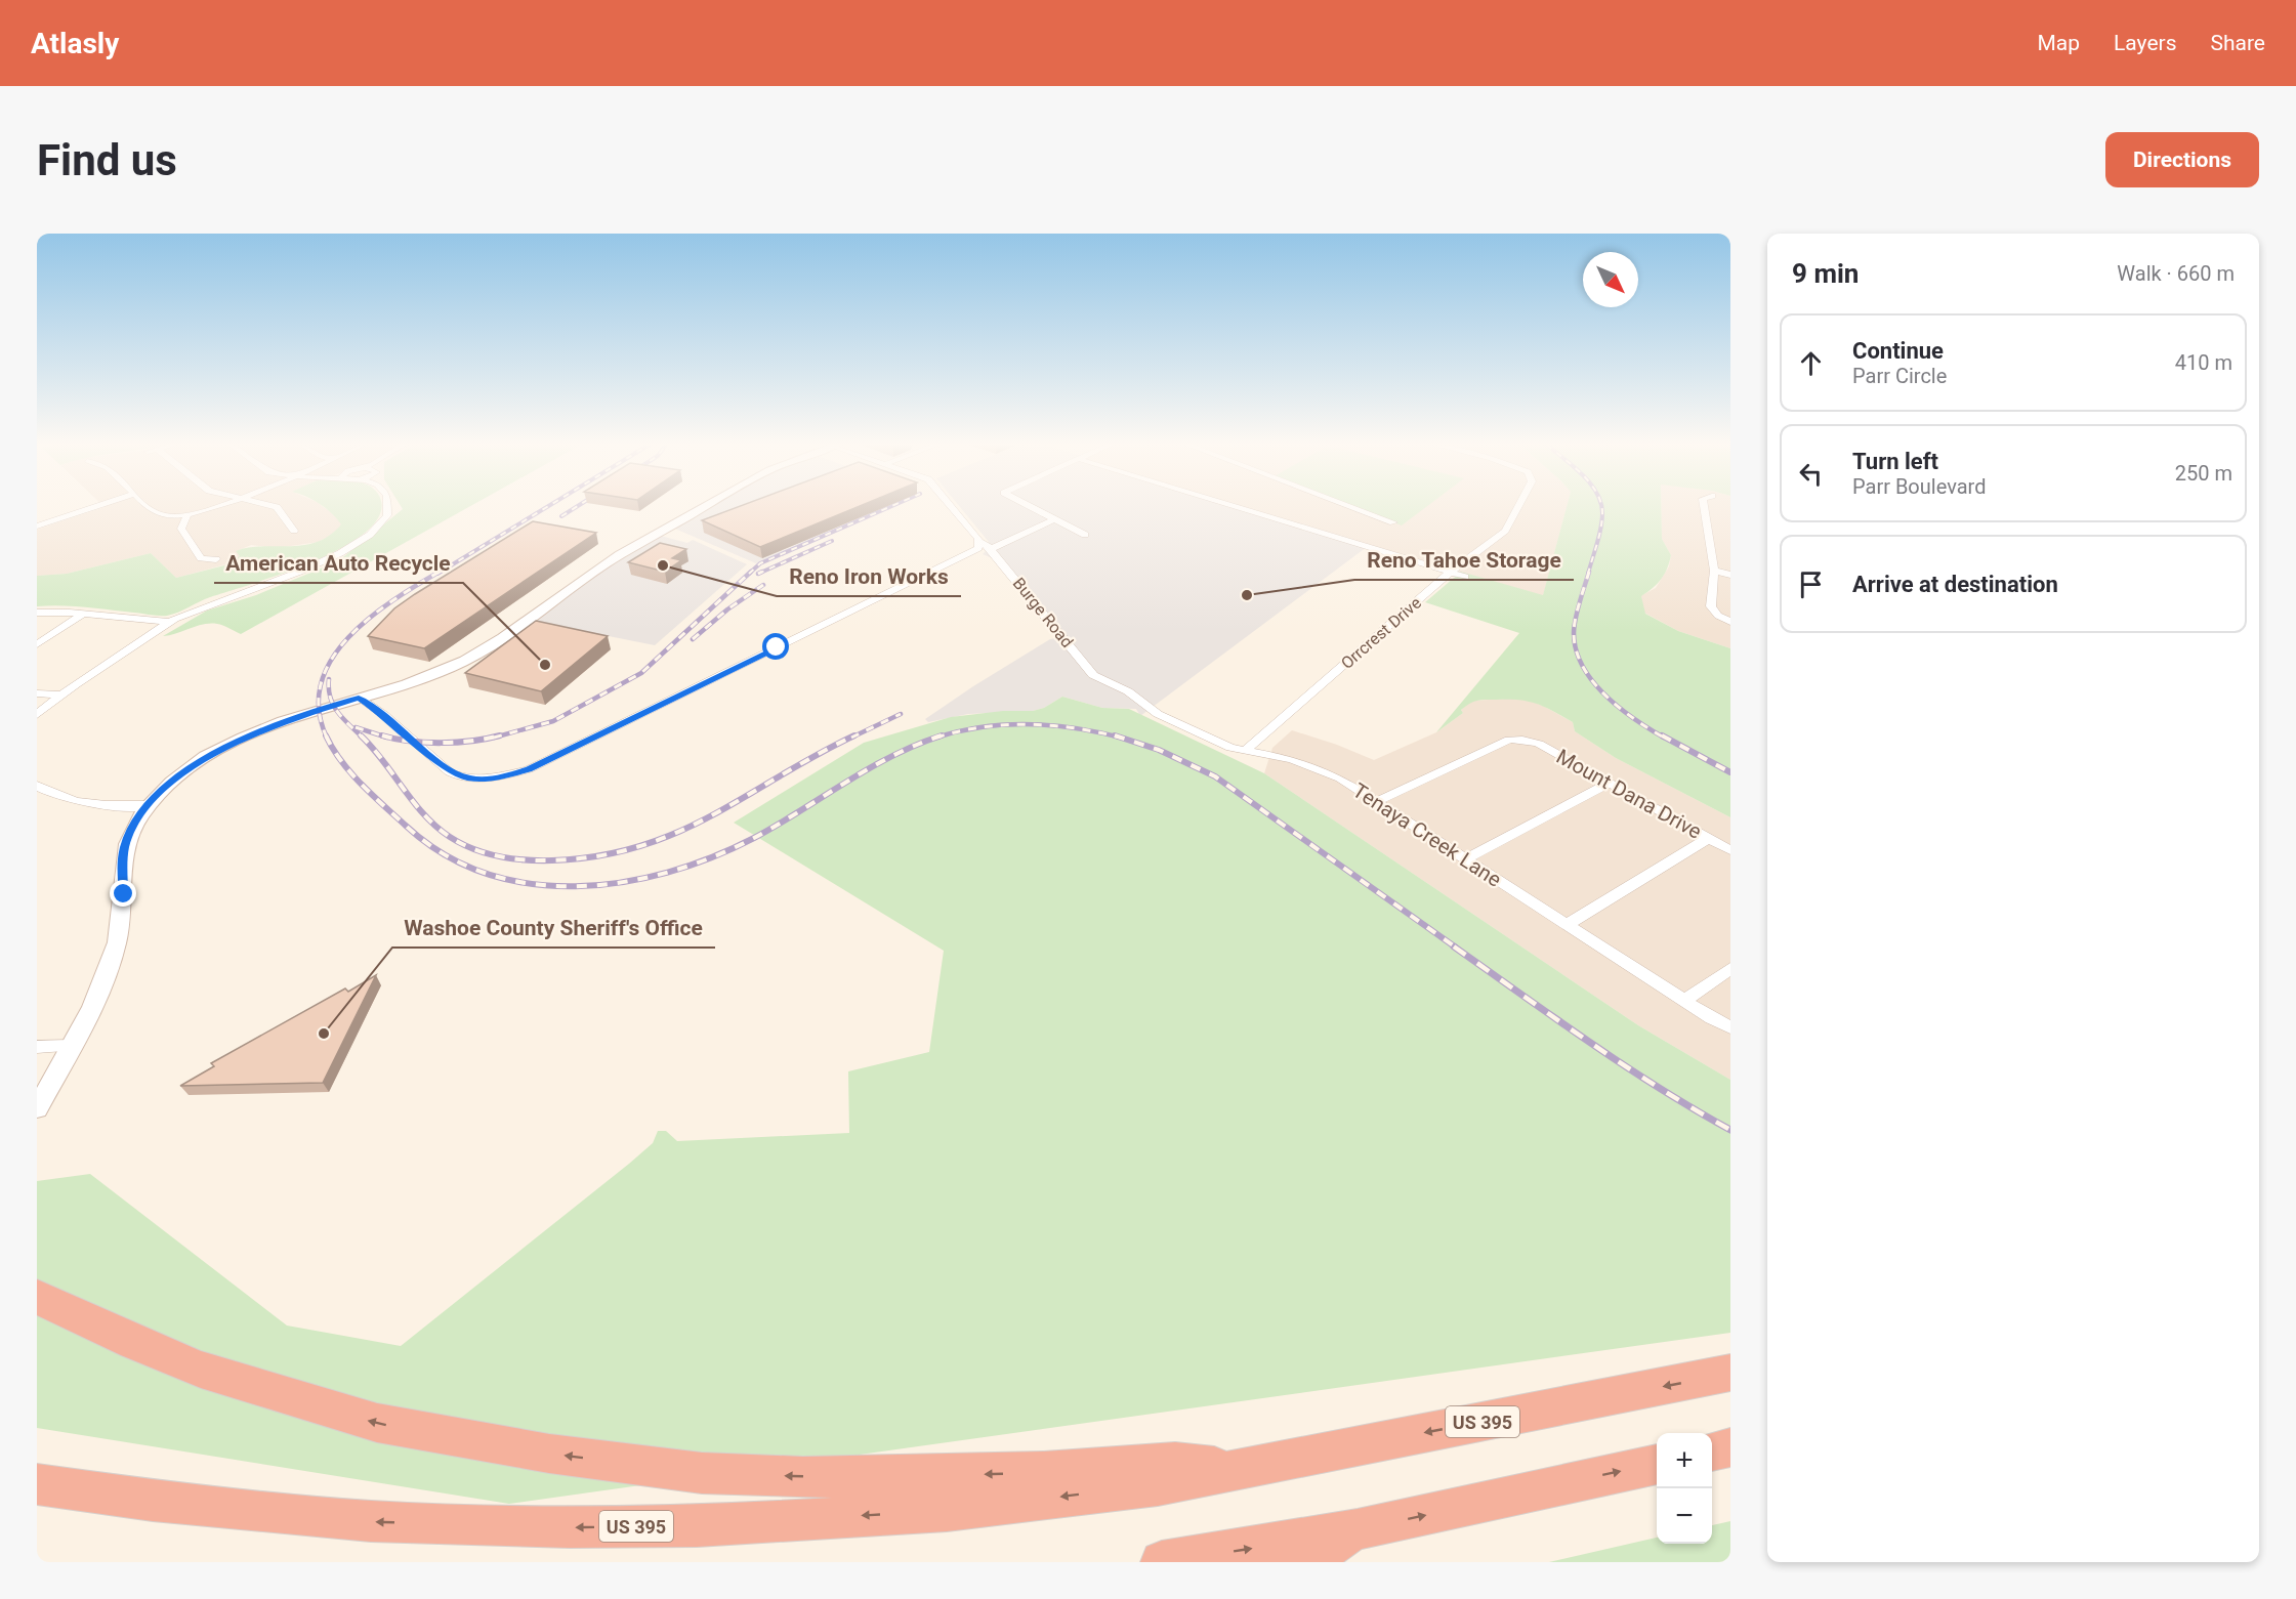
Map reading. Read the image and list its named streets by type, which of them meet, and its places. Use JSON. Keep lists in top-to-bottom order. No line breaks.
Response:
{"streets":{"highway":["US 395"],"street":["Burge Road","Orrcrest Drive","Mount Dana Drive","Tenaya Creek Lane"]},"crossings":[["Burge Road","Tenaya Creek Lane"],["Orrcrest Drive","Tenaya Creek Lane"],["Mount Dana Drive","Tenaya Creek Lane"]],"places":["Reno Iron Works","Reno Tahoe Storage","American Auto Recycle","Washoe County Sheriff's Office"],"north":"bottom right","page":{"header":"Atlasly","nav":["Map","Layers","Share"],"buttons":"Directions","title":"Find us","heading":["9 min","Walk · 660 m"],"list":[["Continue","Parr Circle","410 m"],["Turn left","Parr Boulevard","250 m"],"Arrive at destination"],"map_buttons":["+","−"]}}
